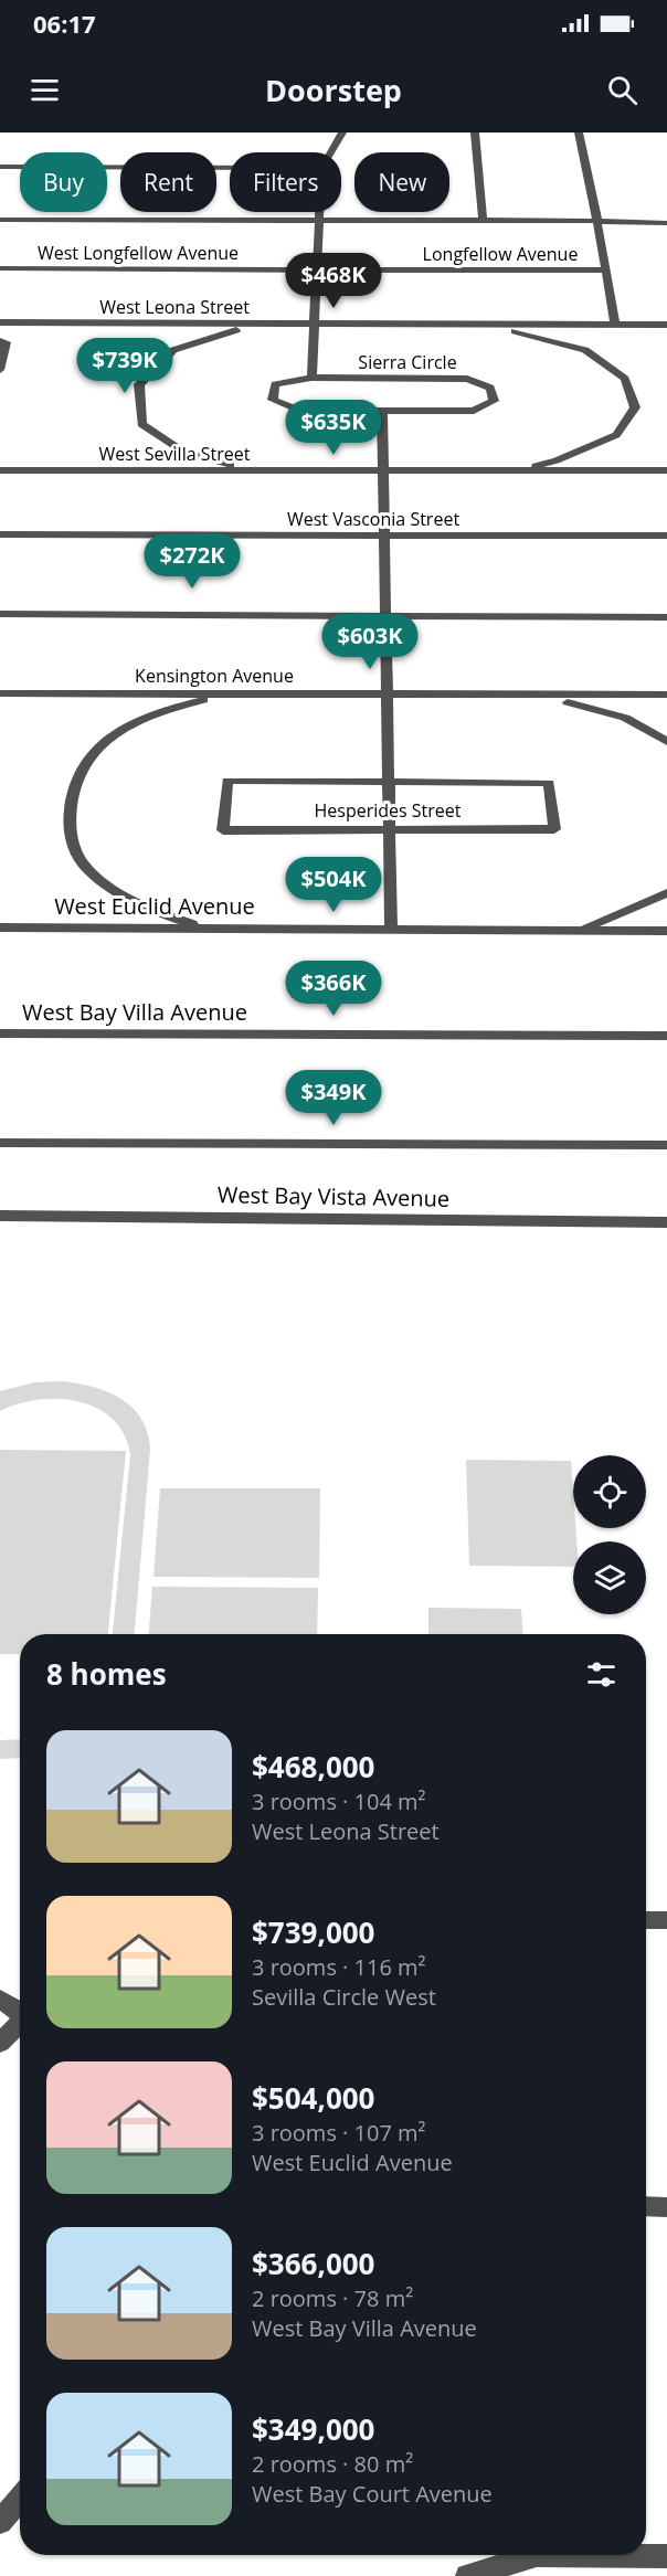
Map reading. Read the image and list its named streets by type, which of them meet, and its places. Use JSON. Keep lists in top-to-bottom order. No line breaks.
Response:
{"streets":{"street":["West Longfellow Avenue","Longfellow Avenue","West Leona Street","Sierra Circle","West Sevilla Street","West Vasconia Street","Kensington Avenue","Hesperides Street","West Euclid Avenue","West Bay Villa Avenue","West Bay Vista Avenue"]},"crossings":[["West Longfellow Avenue","Longfellow Avenue"]],"page":{"status":"06:17","header":"Doorstep","chip":["Buy","Rent","Filters","New"],"price":["$468K","$739K","$635K","$272K","$603K","$504K","$366K","$349K"],"heading":"8 homes","list":[{"name":"$468,000","note":"3 rooms · 104 m² · West Leona Street"},{"name":"$739,000","note":"3 rooms · 116 m² · Sevilla Circle West"},{"name":"$504,000","note":"3 rooms · 107 m² · West Euclid Avenue"},{"name":"$366,000","note":"2 rooms · 78 m² · West Bay Villa Avenue"},{"name":"$349,000","note":"2 rooms · 80 m² · West Bay Court Avenue"}]}}
